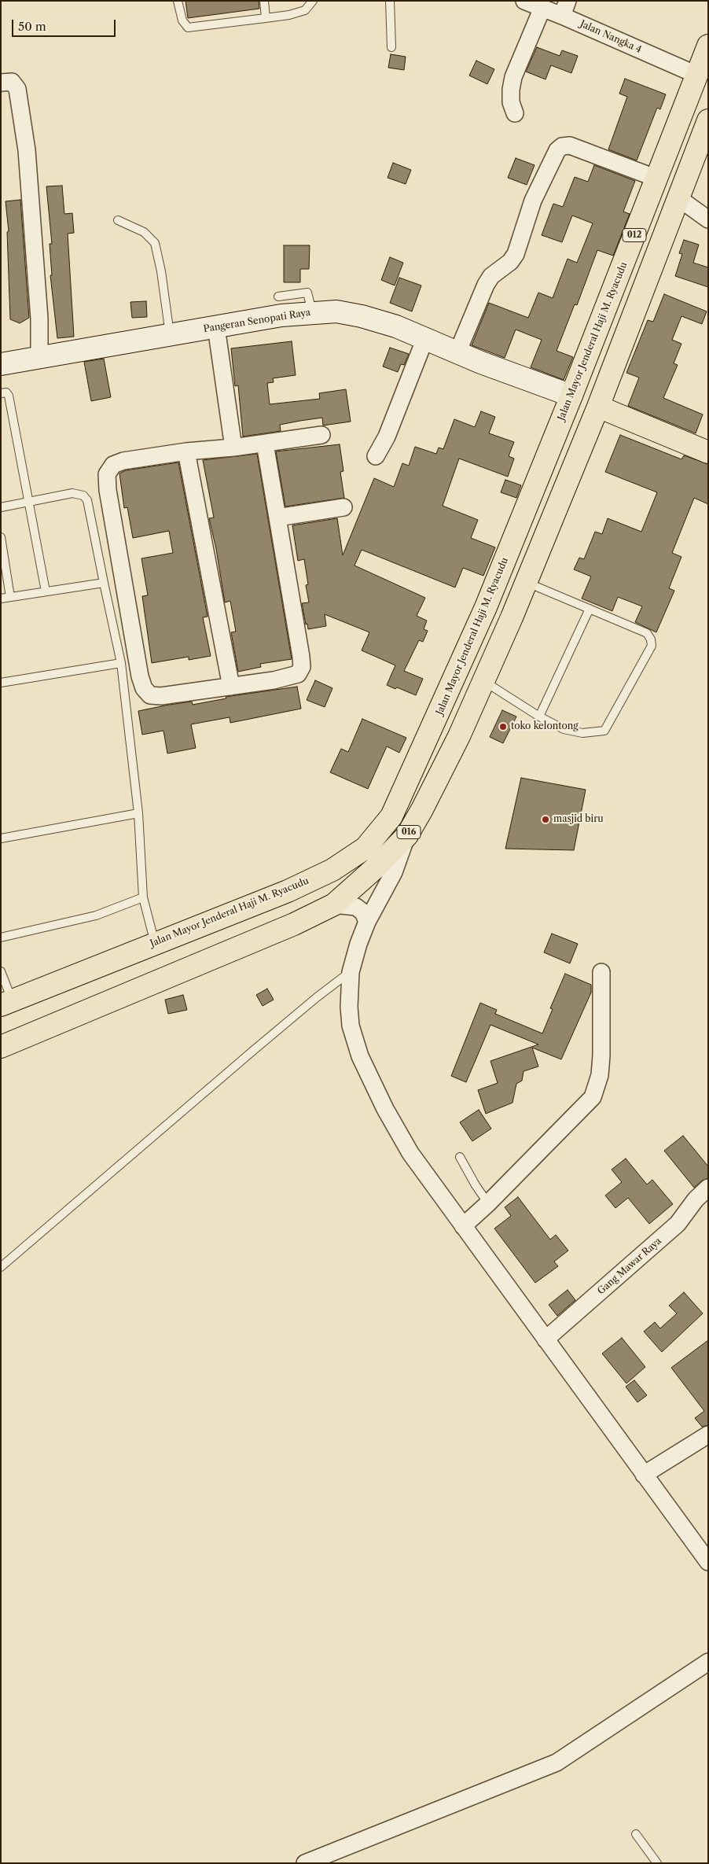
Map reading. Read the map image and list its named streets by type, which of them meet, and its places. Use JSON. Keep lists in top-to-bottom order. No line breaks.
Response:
{"streets":{"main road":["012","Jalan Mayor Jenderal Haji M. Ryacudu","016"],"street":["Jalan Nangka 4","Pangeran Senopati Raya","Gang Mawar Raya"]},"crossings":[["Jalan Nangka 4","Jalan Mayor Jenderal Haji M. Ryacudu"],["012","016"],["Pangeran Senopati Raya","Jalan Mayor Jenderal Haji M. Ryacudu"]],"places":["toko kelontong","masjid biru"],"scale_bar":"50 m"}
